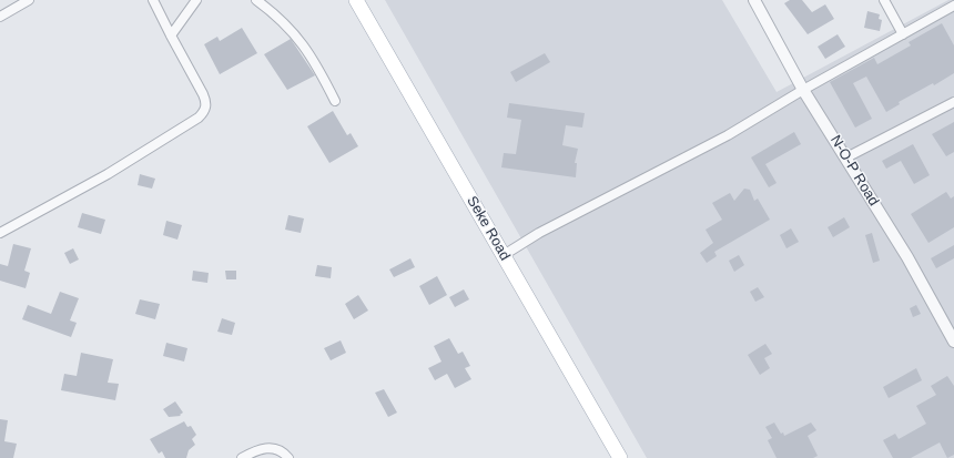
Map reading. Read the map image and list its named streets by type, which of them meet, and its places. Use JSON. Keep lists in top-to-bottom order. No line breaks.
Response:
{"streets":{"main road":["Seke Road"],"street":["N-O-P Road"]}}
